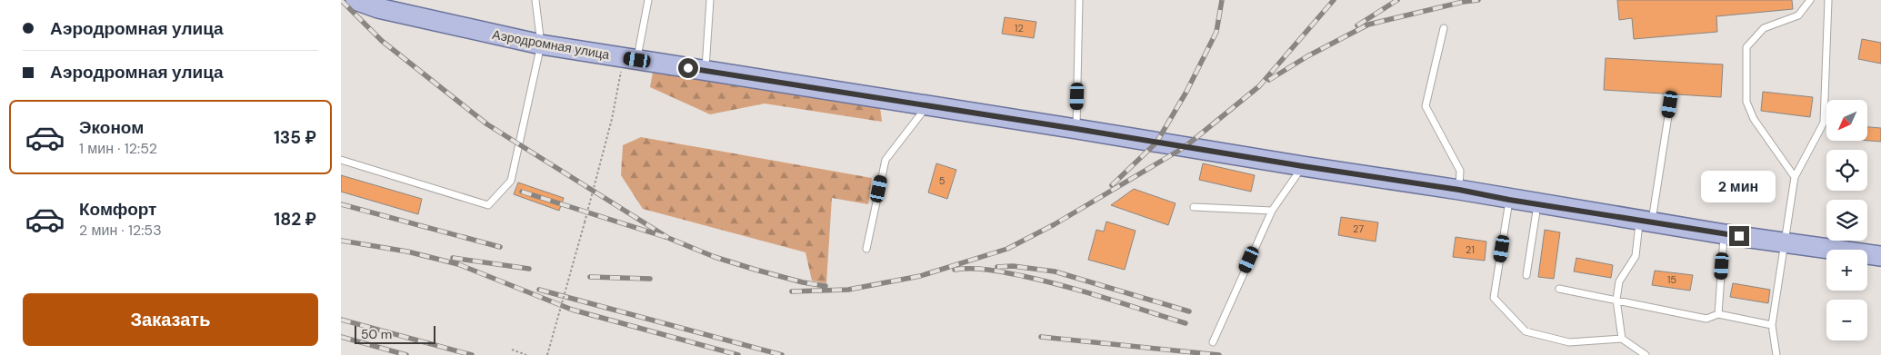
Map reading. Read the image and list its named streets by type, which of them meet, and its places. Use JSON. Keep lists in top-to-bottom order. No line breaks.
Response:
{"streets":{"main road":["Аэродромная улица"]},"house_numbers":["12","5","27","21","15"],"scale_bar":"50 m","north":"bottom left","page":{"banner":["Аэродромная улица","Аэродромная улица"],"list":[{"name":"Эконом","note":"1 мин · 12:52","value":"135 ₽"},{"name":"Комфорт","note":"2 мин · 12:53","value":"182 ₽"}],"map_buttons":["+","−"],"bubble":"2 мин","buttons":"Заказать","scale":"50 m"}}
